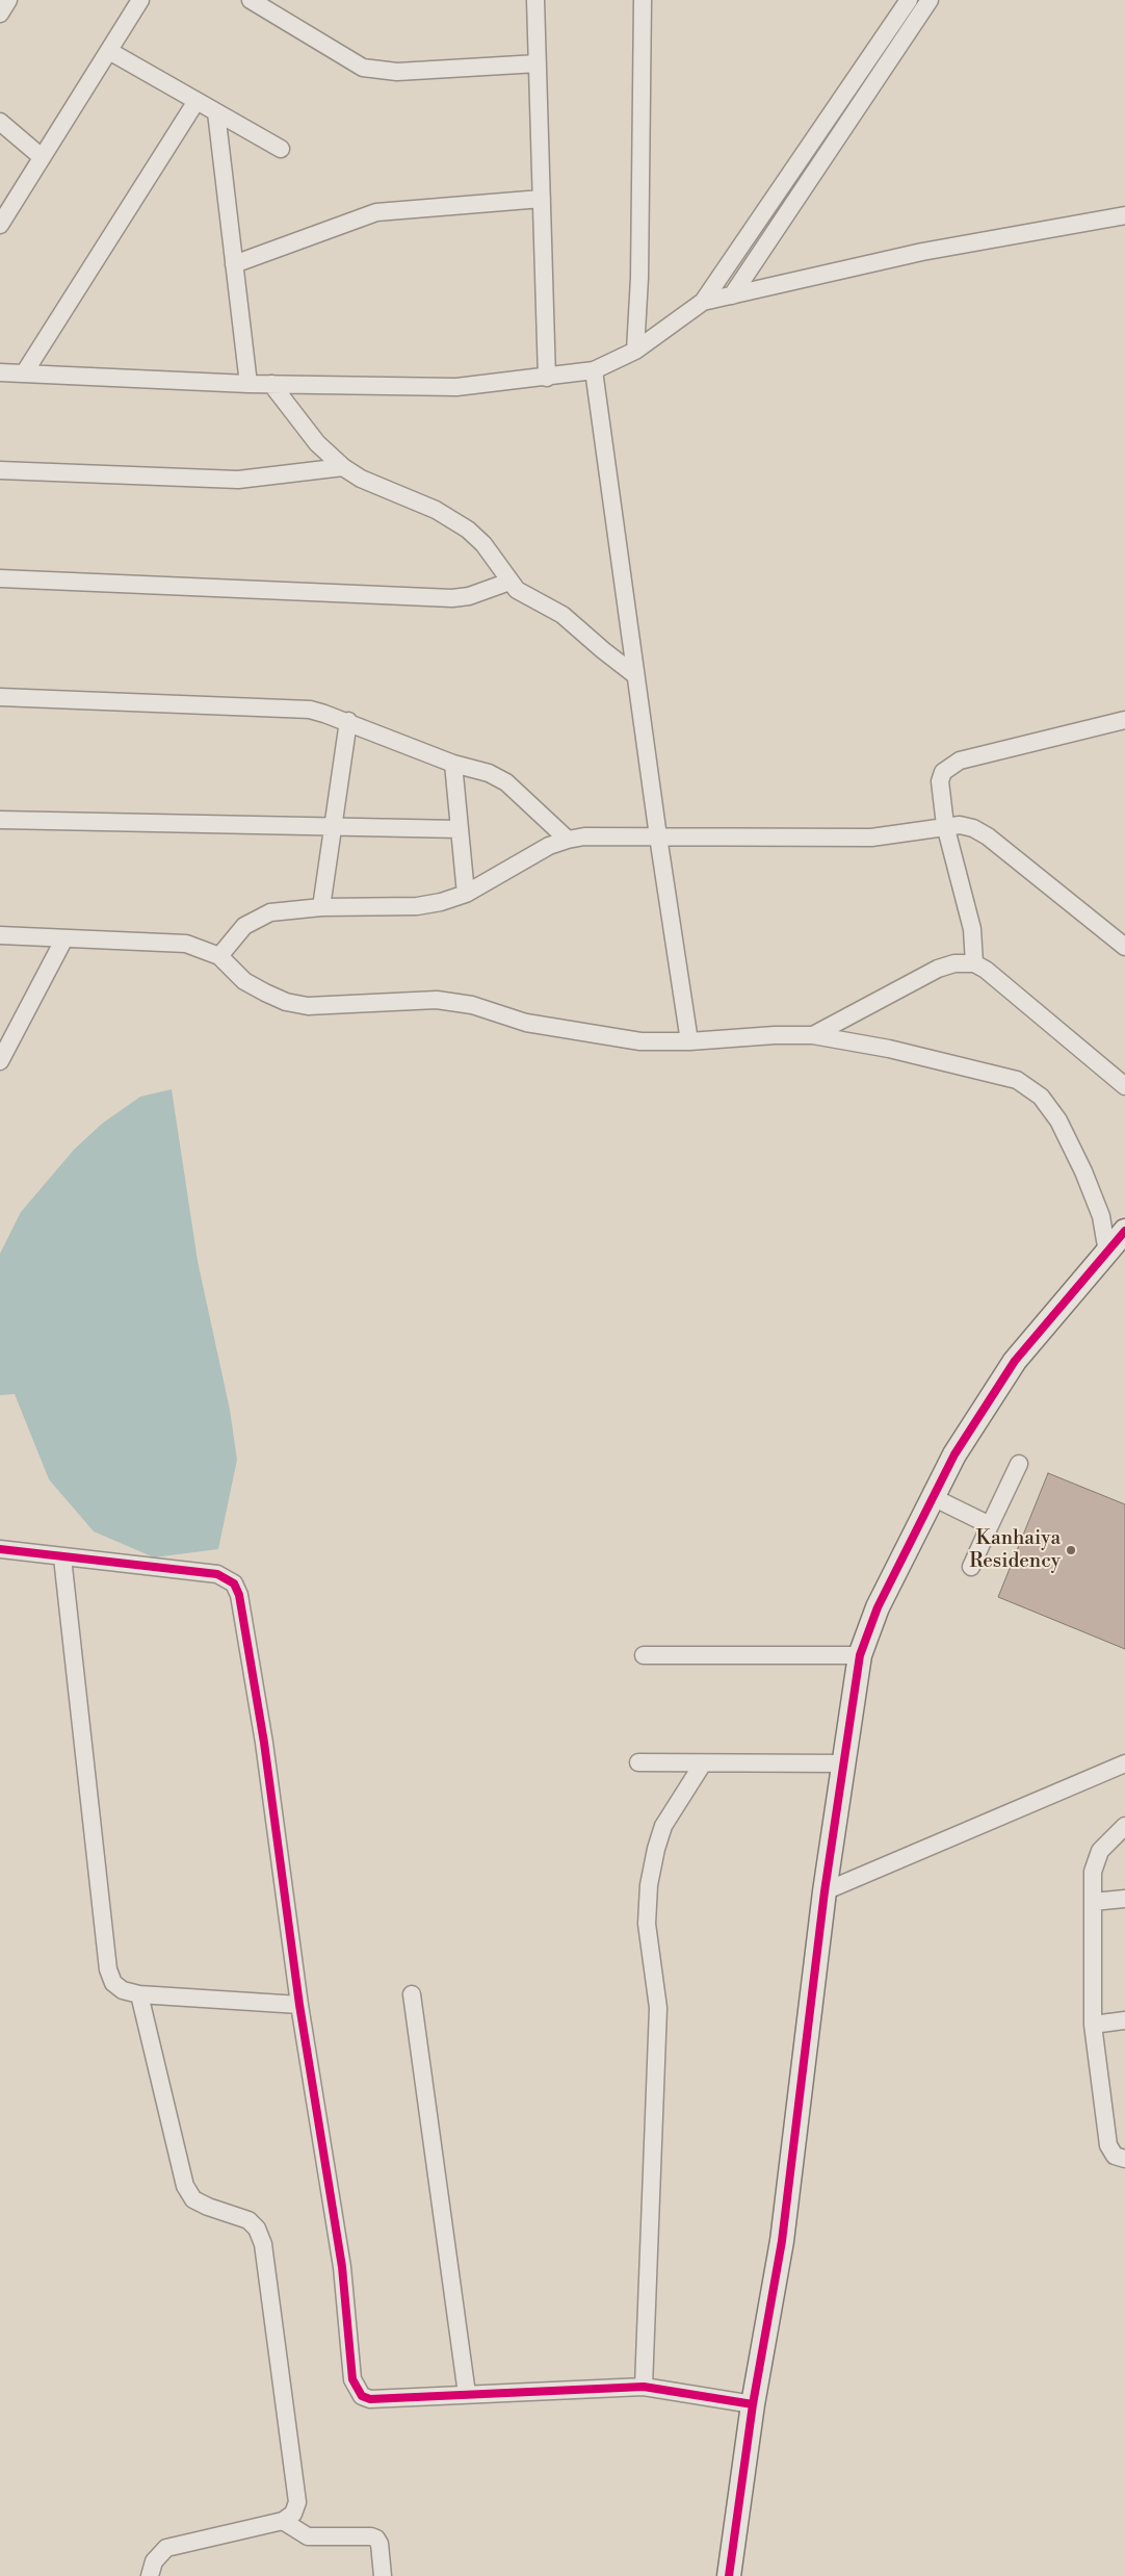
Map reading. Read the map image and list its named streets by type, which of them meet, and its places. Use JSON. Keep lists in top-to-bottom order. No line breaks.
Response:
{"places":["Kanhaiya Residency"]}
